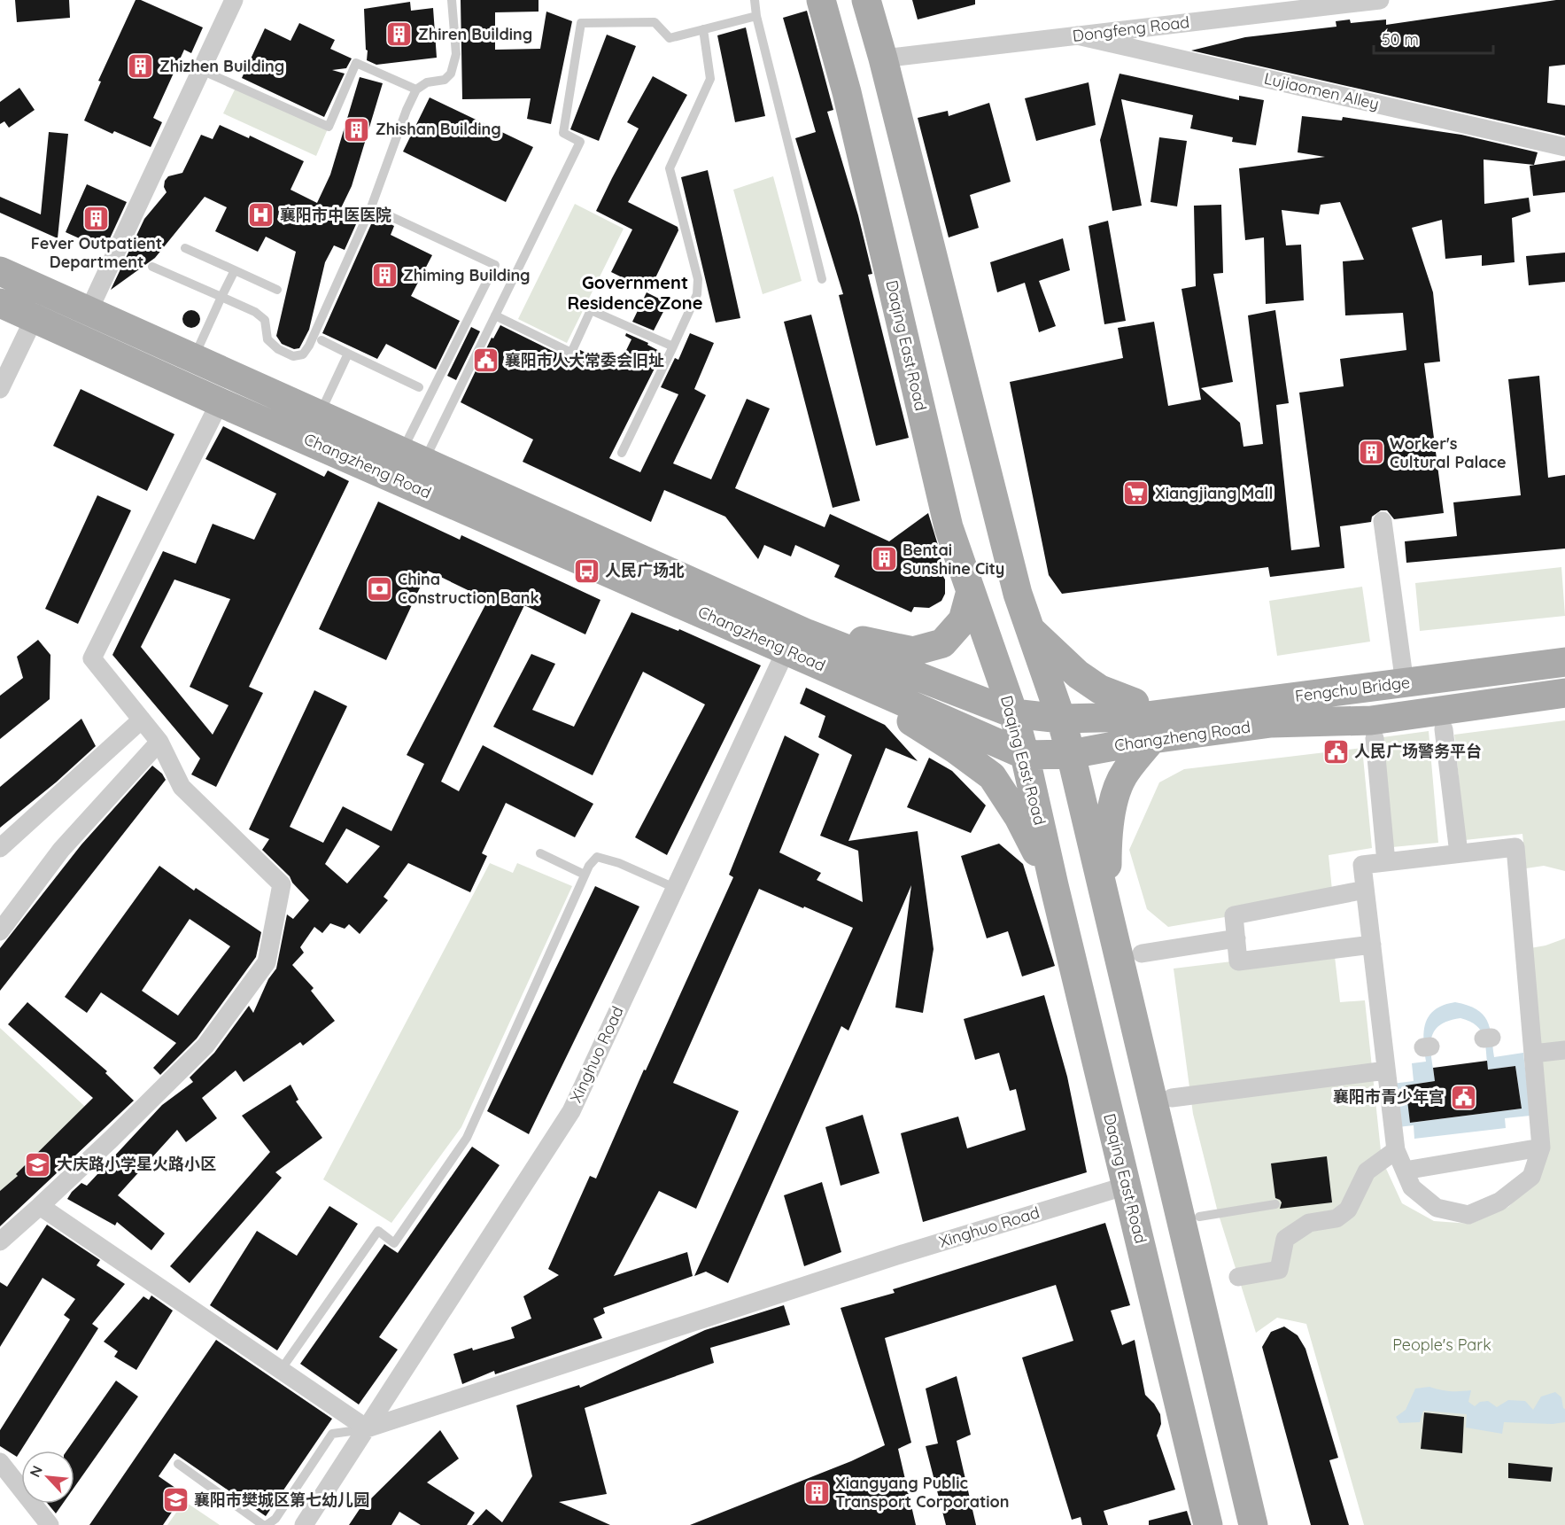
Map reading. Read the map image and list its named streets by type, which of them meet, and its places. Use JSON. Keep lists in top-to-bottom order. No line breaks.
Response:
{"streets":{"main road":["Daqing East Road","Changzheng Road","Fengchu Bridge"],"street":["Dongfeng Road","Lujiaomen Alley","Xinghuo Road"]},"crossings":[["Dongfeng Road","Lujiaomen Alley"],["Daqing East Road","Changzheng Road"],["Daqing East Road","Xinghuo Road"],["Changzheng Road","Fengchu Bridge"]],"districts":["Government Residence Zone"],"parks":["People's Park"],"places":{"building":["Zhiren Building","Zhizhen Building","Zhishan Building","Fever Outpatient Department","Zhiming Building","Worker's Cultural Palace","Bentai Sunshine City","Xiangyang Public Transport Corporation"],"hospital":["襄阳市中医医院"],"public building":["襄阳市人大常委会旧址","人民广场警务平台","襄阳市青少年宫"],"supermarket":["Xiangjiang Mall"],"bus stop":["人民广场北"],"bank":["China Construction Bank"],"school or university":["大庆路小学星火路小区","襄阳市樊城区第七幼儿园"]},"scale_bar":"50 m","north":"top left"}
